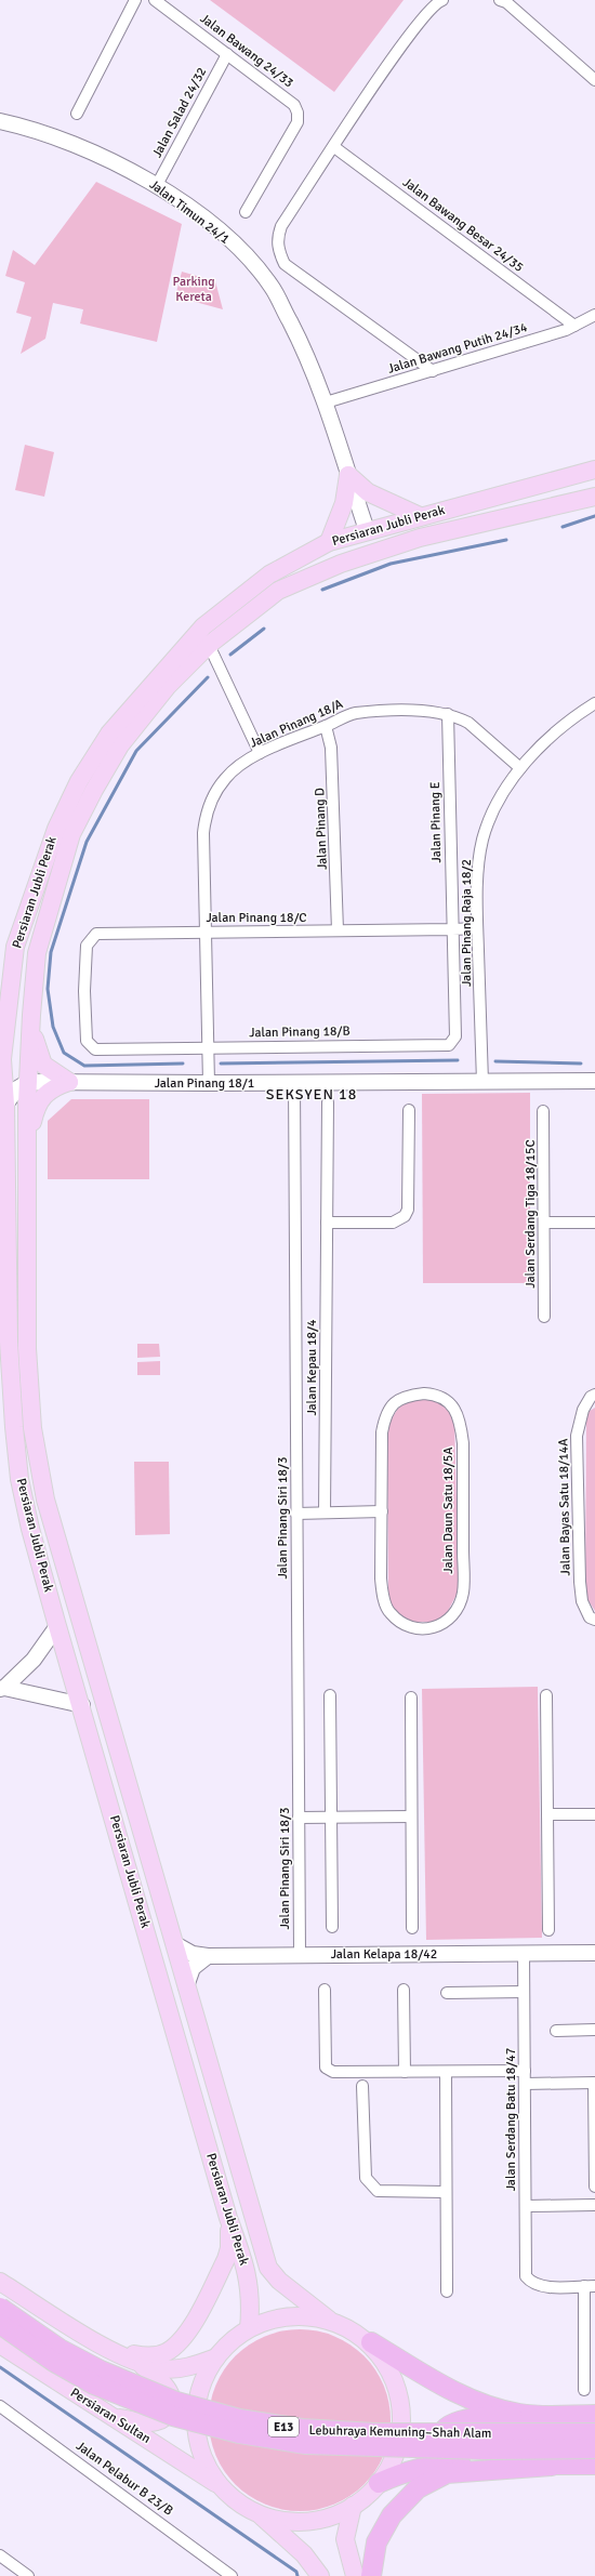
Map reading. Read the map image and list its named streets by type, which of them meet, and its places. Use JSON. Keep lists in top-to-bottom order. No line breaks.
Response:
{"streets":{"highway":["E13","Lebuhraya Kemuning–Shah Alam"],"main road":["Persiaran Jubli Perak","Persiaran Sultan"],"street":["Jalan Bawang 24/33","Jalan Salad 24/32","Jalan Timun 24/1","Jalan Bawang Besar 24/35","Jalan Bawang Putih 24/34","Jalan Pinang 18/A","Jalan Pinang E","Jalan Pinang D","Jalan Pinang 18/C","Jalan Pinang Raja 18/2","Jalan Pinang 18/B","Jalan Pinang 18/1","Jalan Serdang Tiga 18/15C","Jalan Kepau 18/4","Jalan Bayas Satu 18/14A","Jalan Daun Satu 18/5A","Jalan Pinang Siri 18/3","Jalan Kelapa 18/42","Jalan Serdang Batu 18/47","Jalan Pelabur B 23/B"]},"crossings":[["Jalan Bawang 24/33","Jalan Salad 24/32"],["Jalan Salad 24/32","Jalan Timun 24/1"],["Jalan Timun 24/1","Jalan Bawang Putih 24/34"],["Jalan Timun 24/1","Persiaran Jubli Perak"],["Jalan Bawang Besar 24/35","Jalan Bawang Putih 24/34"],["Persiaran Jubli Perak","Jalan Pinang 18/1"],["Persiaran Jubli Perak","Jalan Kelapa 18/42"],["Jalan Pinang 18/A","Jalan Pinang E"],["Jalan Pinang 18/A","Jalan Pinang D"],["Jalan Pinang 18/A","Jalan Pinang 18/C"],["Jalan Pinang 18/A","Jalan Pinang Raja 18/2"],["Jalan Pinang 18/A","Jalan Pinang 18/B"],["Jalan Pinang 18/A","Jalan Pinang 18/1"],["Jalan Pinang E","Jalan Pinang 18/C"],["Jalan Pinang E","Jalan Pinang 18/B"],["Jalan Pinang D","Jalan Pinang 18/C"],["Jalan Pinang 18/C","Jalan Pinang Raja 18/2"],["Jalan Pinang 18/C","Jalan Pinang 18/B"],["Jalan Pinang Raja 18/2","Jalan Pinang 18/1"],["Jalan Pinang 18/1","Jalan Pinang Siri 18/3"],["Jalan Pinang Siri 18/3","Jalan Kelapa 18/42"],["Jalan Kelapa 18/42","Jalan Serdang Batu 18/47"]],"districts":["SEKSYEN 18"],"parks":["Parking Kereta"]}
